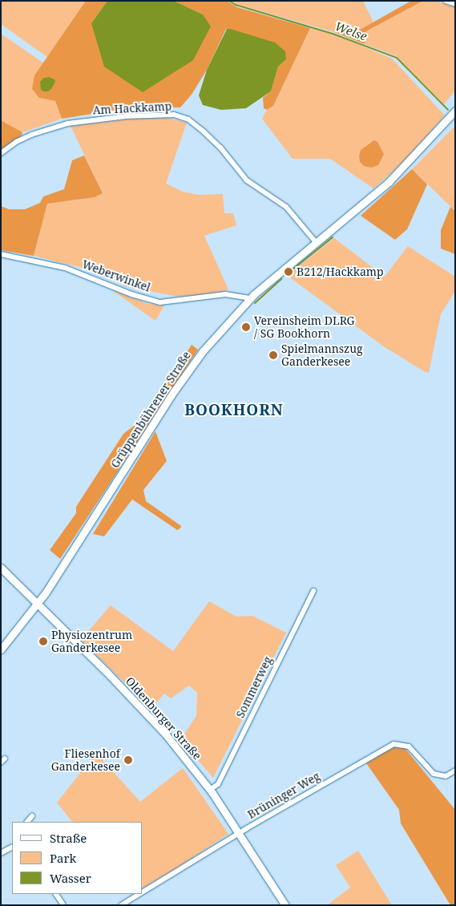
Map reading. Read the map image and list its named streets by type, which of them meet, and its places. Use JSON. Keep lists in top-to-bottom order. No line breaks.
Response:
{"streets":{"main road":["Grüppenbührener Straße","Oldenburger Straße"],"street":["Am Hackkamp","Weberwinkel","Sommerweg","Brüninger Weg"]},"crossings":[["Am Hackkamp","Grüppenbührener Straße"],["Weberwinkel","Grüppenbührener Straße"],["Grüppenbührener Straße","Oldenburger Straße"],["Sommerweg","Oldenburger Straße"],["Oldenburger Straße","Brüninger Weg"]],"districts":["BOOKHORN"],"water":["Welse"],"places":["B212/Hackkamp","Vereinsheim DLRG / SG Bookhorn","Spielmannszug Ganderkesee","Physiozentrum Ganderkesee","Fliesenhof Ganderkesee"],"legend":["Straße","Park","Wasser"]}
